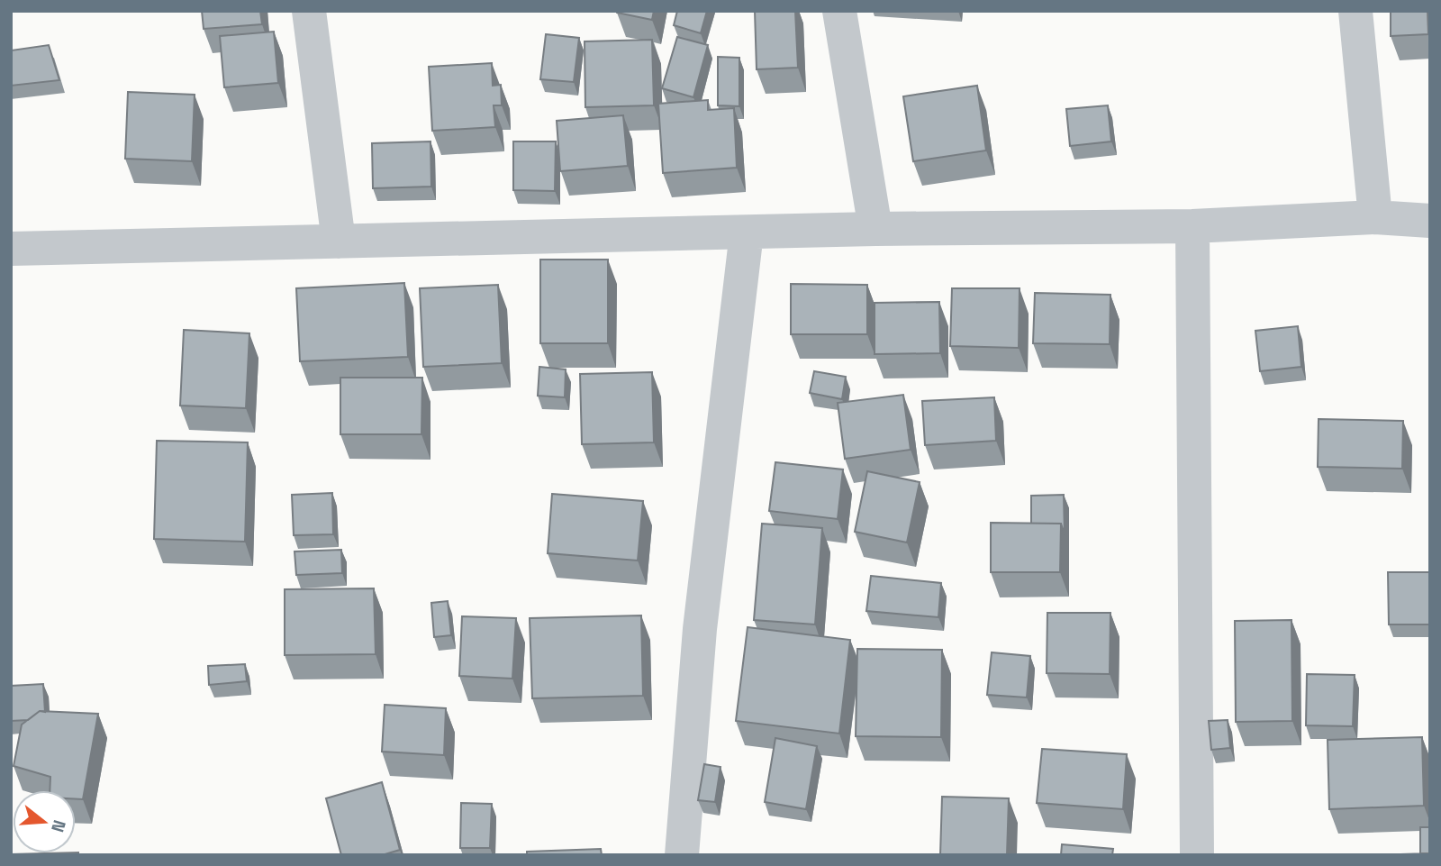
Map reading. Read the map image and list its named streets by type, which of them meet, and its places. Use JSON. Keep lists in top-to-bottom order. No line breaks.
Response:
{"north":"right"}
